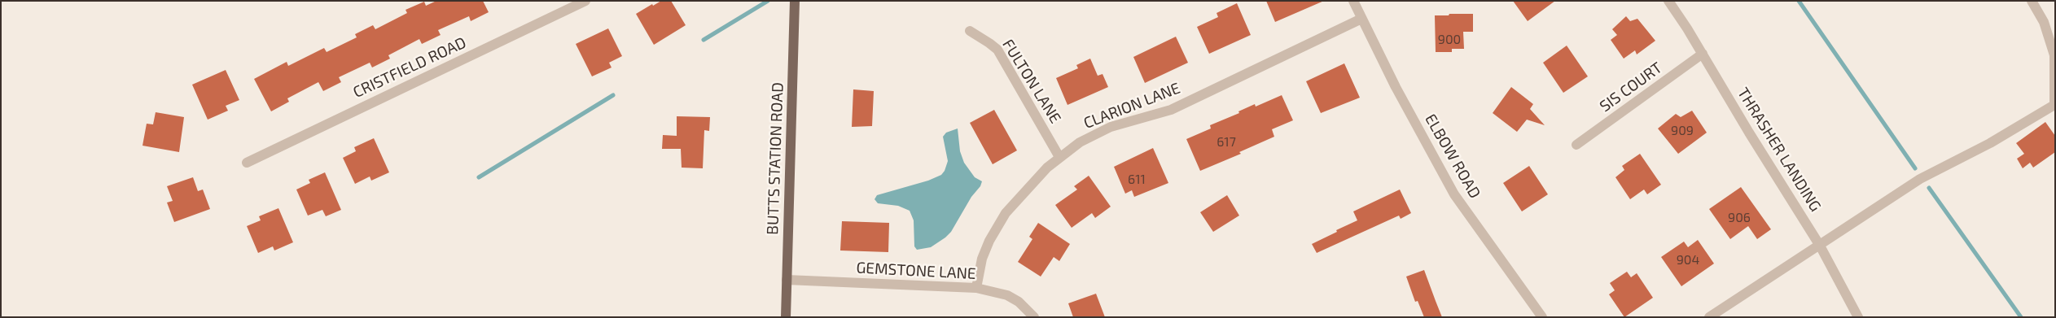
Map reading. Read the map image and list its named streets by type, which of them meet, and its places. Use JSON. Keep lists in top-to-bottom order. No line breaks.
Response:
{"streets":{"main road":["BUTTS STATION ROAD"],"street":["CRISTFIELD ROAD","FULTON LANE","SIS COURT","CLARION LANE","THRASHER LANDING","ELBOW ROAD","GEMSTONE LANE"]},"crossings":[["FULTON LANE","CLARION LANE"],["SIS COURT","THRASHER LANDING"],["CLARION LANE","ELBOW ROAD"],["CLARION LANE","GEMSTONE LANE"],["BUTTS STATION ROAD","GEMSTONE LANE"]],"house_numbers":["900","909","617","611","906","904"]}
